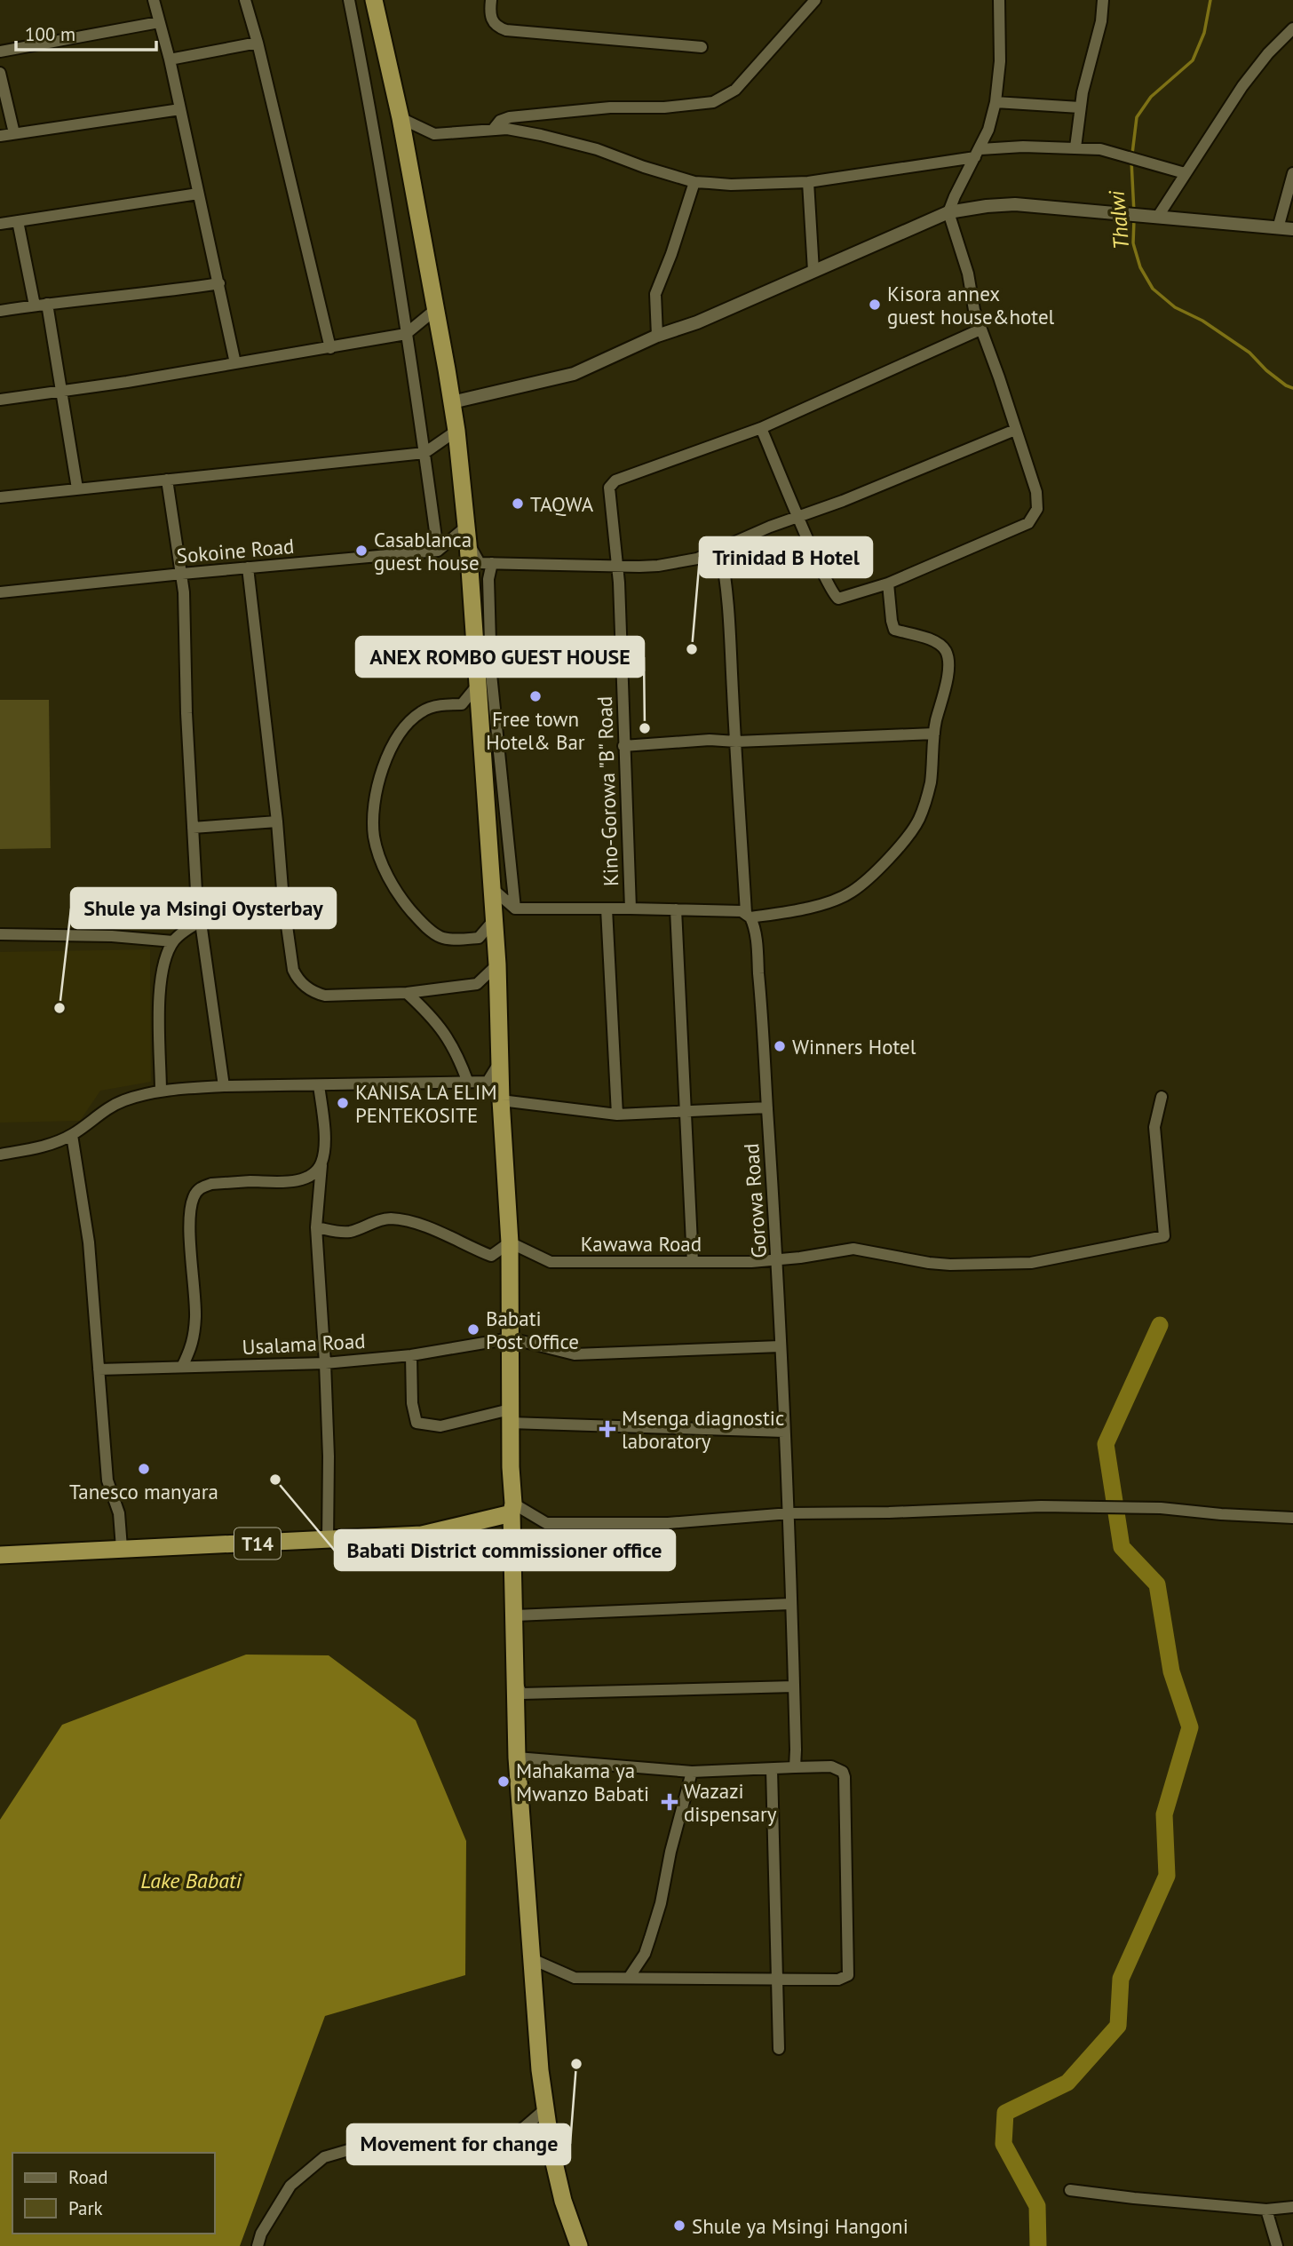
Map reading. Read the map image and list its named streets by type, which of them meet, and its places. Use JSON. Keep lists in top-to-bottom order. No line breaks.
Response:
{"streets":{"highway":["T14"],"street":["Sokoine Road","Kino-Gorowa \"B\" Road","Gorowa Road","Kawawa Road","Usalama Road"]},"crossings":[["Gorowa Road","Kawawa Road"]],"water":["Thalwi","Lake Babati"],"places":{"other":["Kisora annex guest house&hotel","TAQWA","Casablanca guest house","Trinidad B Hotel","Free town Hotel& Bar","ANEX ROMBO GUEST HOUSE","Shule ya Msingi Oysterbay","Winners Hotel","KANISA LA ELIM PENTEKOSITE","Babati Post Office","Tanesco manyara","Babati District commissioner office","Mahakama ya Mwanzo Babati","Movement for change","Shule ya Msingi Hangoni"],"health":["Msenga diagnostic laboratory","Wazazi dispensary"]},"legend":["Road","Park"],"scale_bar":"100 m"}
